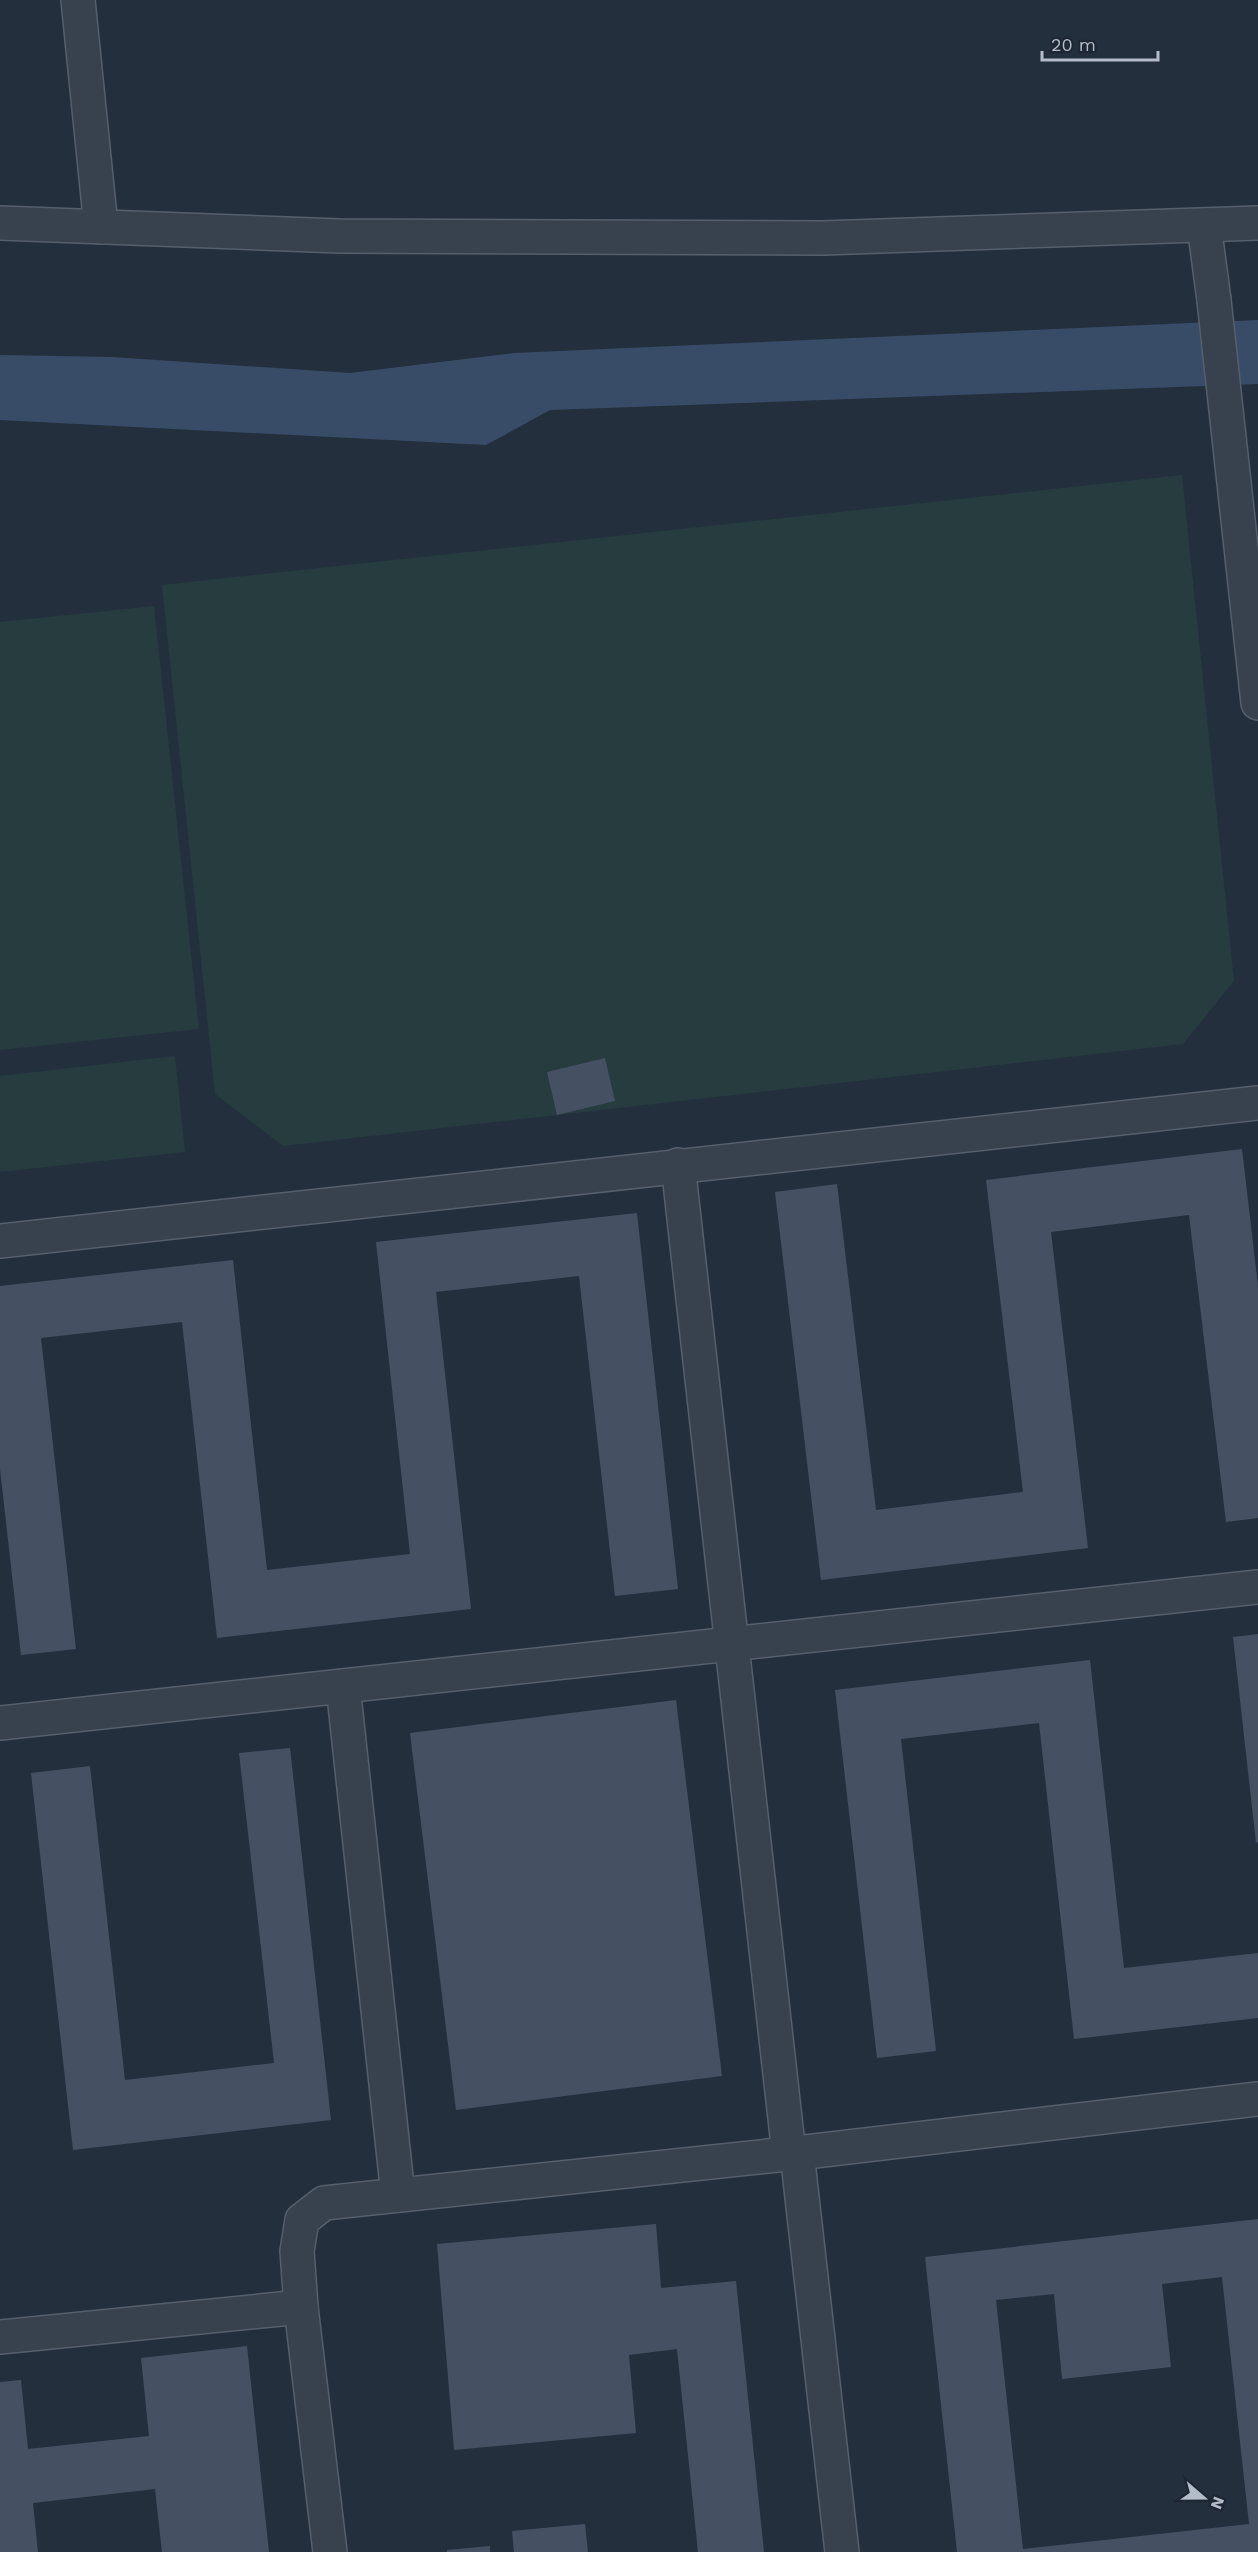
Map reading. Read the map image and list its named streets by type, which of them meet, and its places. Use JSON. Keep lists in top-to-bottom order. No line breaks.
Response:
{"scale_bar":"20 m","north":"right"}
